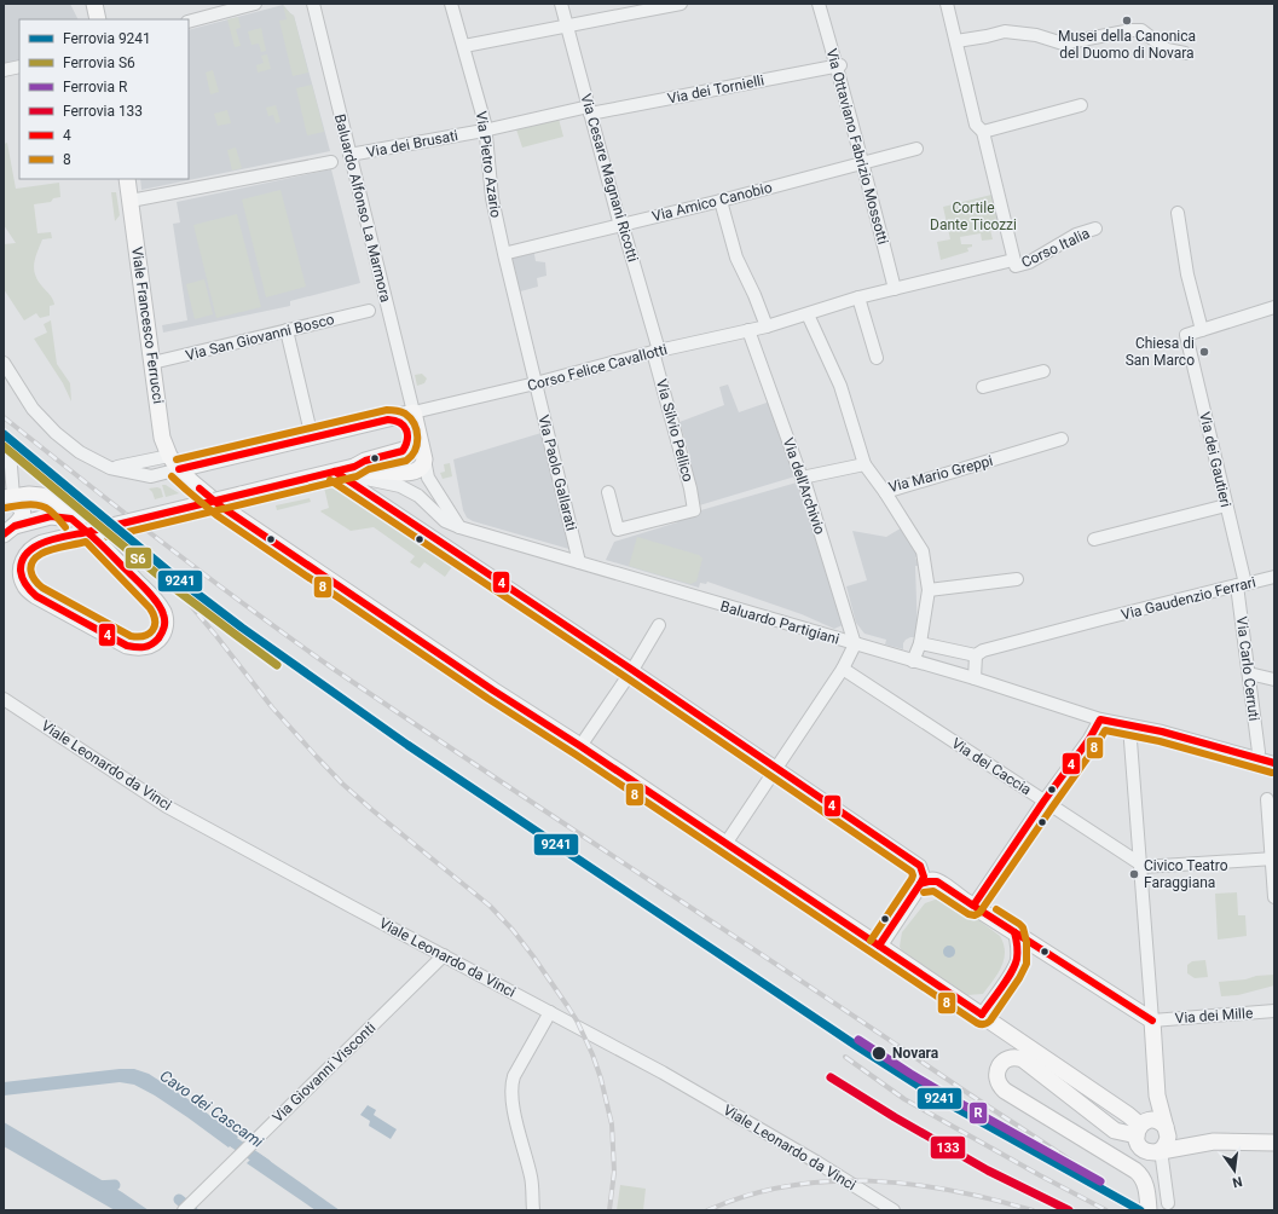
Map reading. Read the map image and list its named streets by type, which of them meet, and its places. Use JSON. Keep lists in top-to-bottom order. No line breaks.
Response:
{"streets":{"main road":["Viale Francesco Ferrucci","Corso Felice Cavallotti"],"street":["Via dei Tornielli","Via dei Brusati","Via Ottaviano Fabrizio Mossotti","Via Pietro Azario","Via Cesare Magnani Ricotti","Via Amico Canobio","Baluardo Alfonso La Marmora","Corso Italia","Via San Giovanni Bosco","Via Silvio Pellico","Via dei Gautieri","Via Paolo Gallarati","Via Mario Greppi","Via dell'Archivio","Via Gaudenzio Ferrari","Baluardo Partigiani","Via Carlo Cerruti","Viale Leonardo da Vinci","Via dei Caccia","Via dei Mille","Via Giovanni Visconti"]},"crossings":[["Via dei Tornielli","Via dei Brusati"],["Via dei Tornielli","Via Ottaviano Fabrizio Mossotti"],["Via dei Tornielli","Via Cesare Magnani Ricotti"],["Via dei Brusati","Via Pietro Azario"],["Via dei Brusati","Via Cesare Magnani Ricotti"],["Via dei Brusati","Baluardo Alfonso La Marmora"],["Via Ottaviano Fabrizio Mossotti","Via Amico Canobio"],["Via Ottaviano Fabrizio Mossotti","Corso Felice Cavallotti"],["Via Pietro Azario","Corso Felice Cavallotti"],["Via Pietro Azario","Via Paolo Gallarati"],["Via Cesare Magnani Ricotti","Via Amico Canobio"],["Via Cesare Magnani Ricotti","Corso Felice Cavallotti"],["Via Cesare Magnani Ricotti","Via Silvio Pellico"],["Baluardo Alfonso La Marmora","Corso Felice Cavallotti"],["Corso Italia","Corso Felice Cavallotti"],["Viale Francesco Ferrucci","Via San Giovanni Bosco"],["Viale Francesco Ferrucci","Corso Felice Cavallotti"],["Corso Felice Cavallotti","Via Silvio Pellico"],["Corso Felice Cavallotti","Via Paolo Gallarati"],["Corso Felice Cavallotti","Via Mario Greppi"],["Corso Felice Cavallotti","Via dell'Archivio"],["Via dei Gautieri","Via Gaudenzio Ferrari"],["Via dei Gautieri","Via Carlo Cerruti"],["Via Paolo Gallarati","Baluardo Partigiani"],["Via dell'Archivio","Baluardo Partigiani"],["Via Gaudenzio Ferrari","Via Carlo Cerruti"],["Viale Leonardo da Vinci","Via Giovanni Visconti"]],"water":["Cavo dei Cascami"],"parks":["Cortile Dante Ticozzi"],"places":["Musei della Canonica del Duomo di Novara","Chiesa di San Marco","Civico Teatro Faraggiana","Novara"],"lines":["transit line 8","transit line 4","rail line 9241","rail line S6","rail line R","rail line 133"],"legend":["Ferrovia 9241","Ferrovia S6","Ferrovia R","Ferrovia 133","4","8"],"north":"bottom"}
